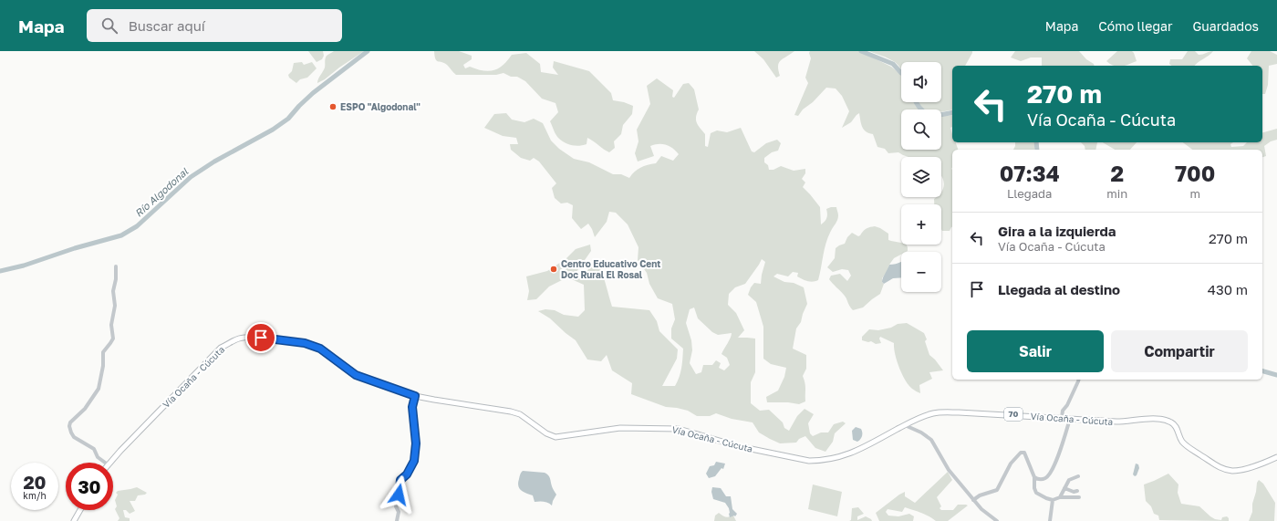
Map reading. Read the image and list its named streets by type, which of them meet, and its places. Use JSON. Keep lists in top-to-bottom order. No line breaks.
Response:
{"streets":{"main road":["Vía Ocaña - Cúcuta","70"]},"water":["Río Algodonal"],"places":["ESPO \"Algodonal\"","Centro Educativo Cent Doc Rural El Rosal"],"page":{"header":"Mapa","search":"Buscar aquí","nav":["Mapa","Cómo llegar","Guardados"],"map_buttons":["+","−"],"turn":["270 m","Vía Ocaña - Cúcuta"],"eta":["07:34","Llegada","2","min","700","m"],"list":[{"name":"Gira a la izquierda","note":"Vía Ocaña - Cúcuta","value":"270 m"},{"name":"Llegada al destino","value":"430 m"}],"buttons":["Salir","Compartir"],"speed":"20 km/h","limit":"30"}}
